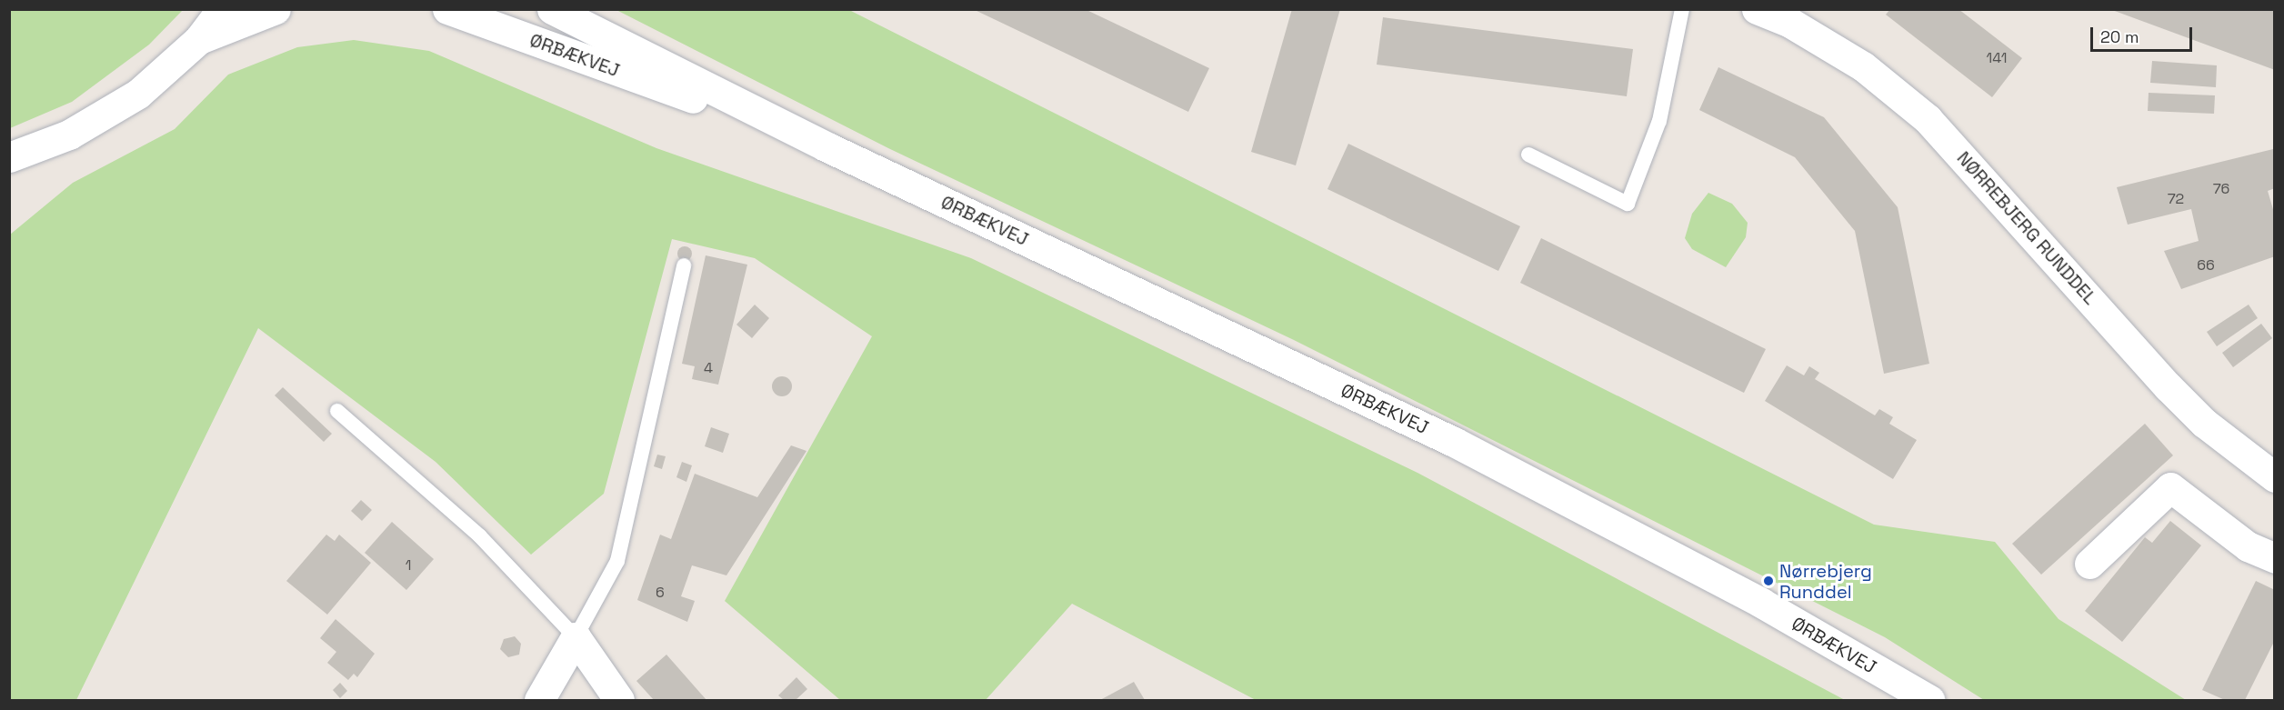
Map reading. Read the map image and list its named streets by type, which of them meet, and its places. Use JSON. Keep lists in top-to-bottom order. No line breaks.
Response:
{"streets":{"main road":["ØRBÆKVEJ","NØRREBJERG RUNDDEL"]},"places":["Nørrebjerg Runddel"],"house_numbers":["141","76","72","66","4","1","6"],"scale_bar":"20 m"}
